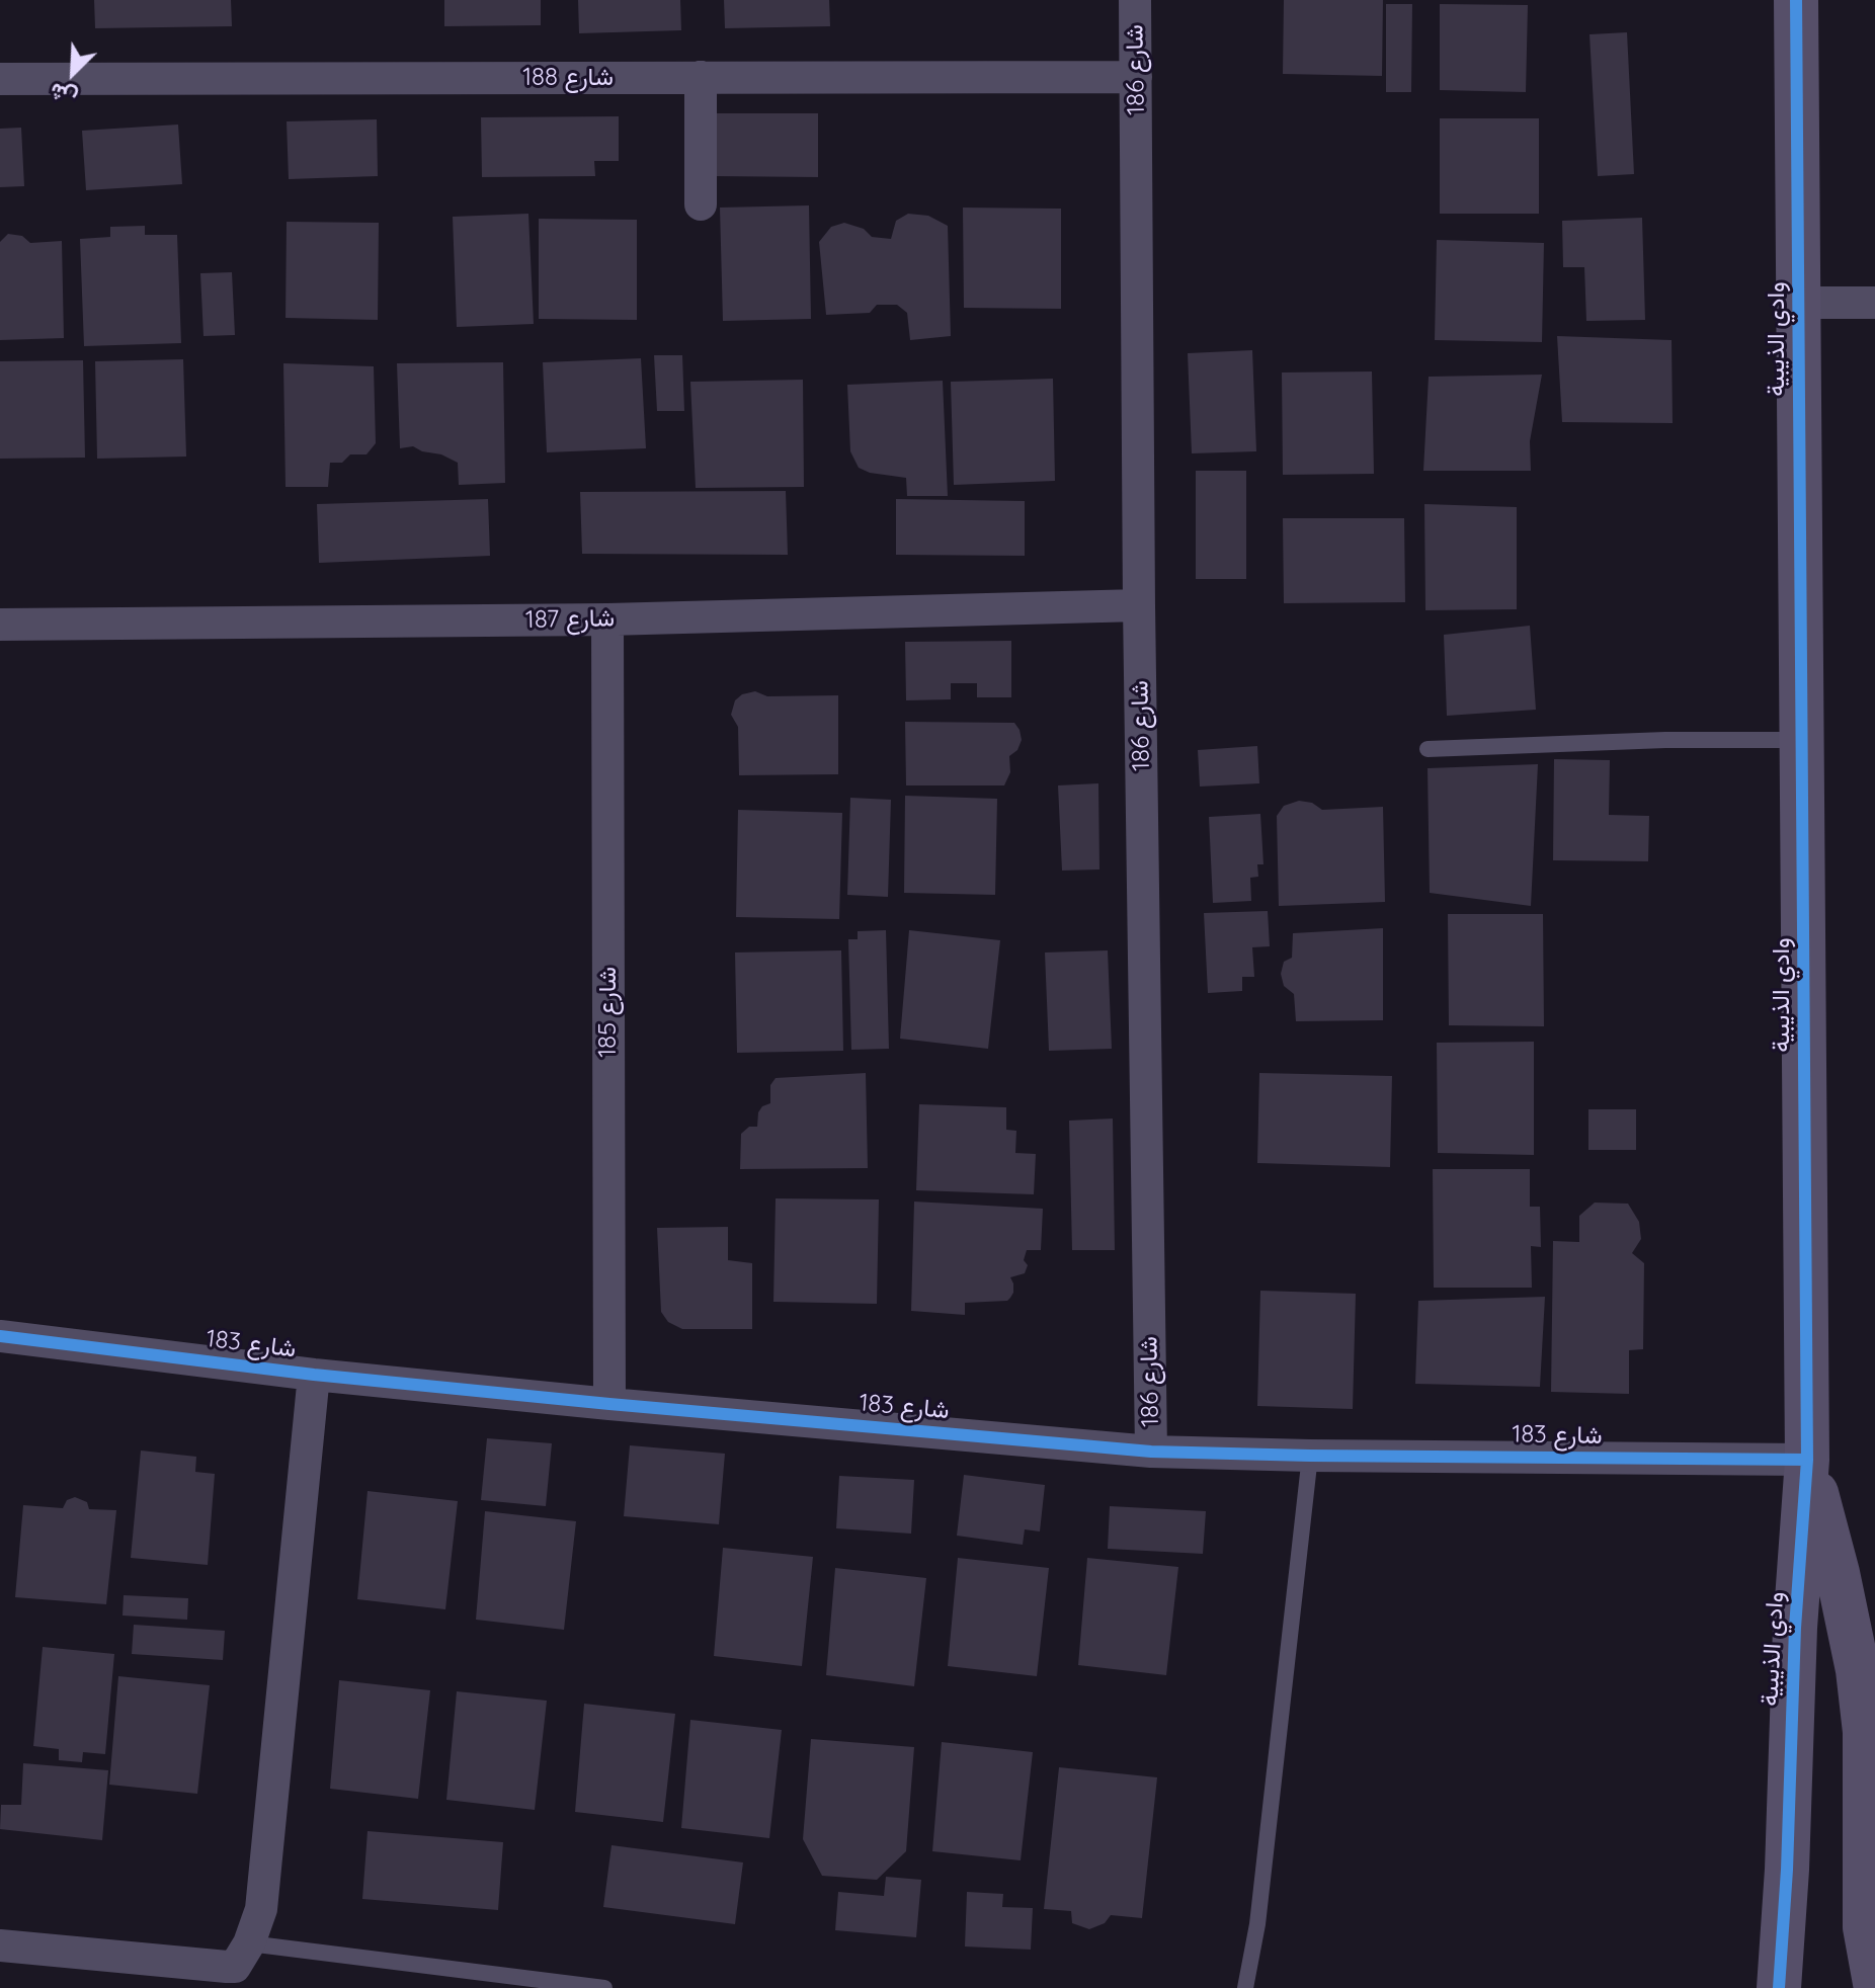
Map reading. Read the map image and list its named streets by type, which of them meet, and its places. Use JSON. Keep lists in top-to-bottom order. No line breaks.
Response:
{"streets":{"street":["شارع 186","شارع 188","وادي الذيبية","شارع 187","شارع 185","شارع 183"]},"crossings":[["شارع 186","شارع 188"],["شارع 186","شارع 187"],["شارع 186","شارع 183"],["وادي الذيبية","شارع 183"],["شارع 187","شارع 185"],["شارع 185","شارع 183"]],"north":"bottom left"}
